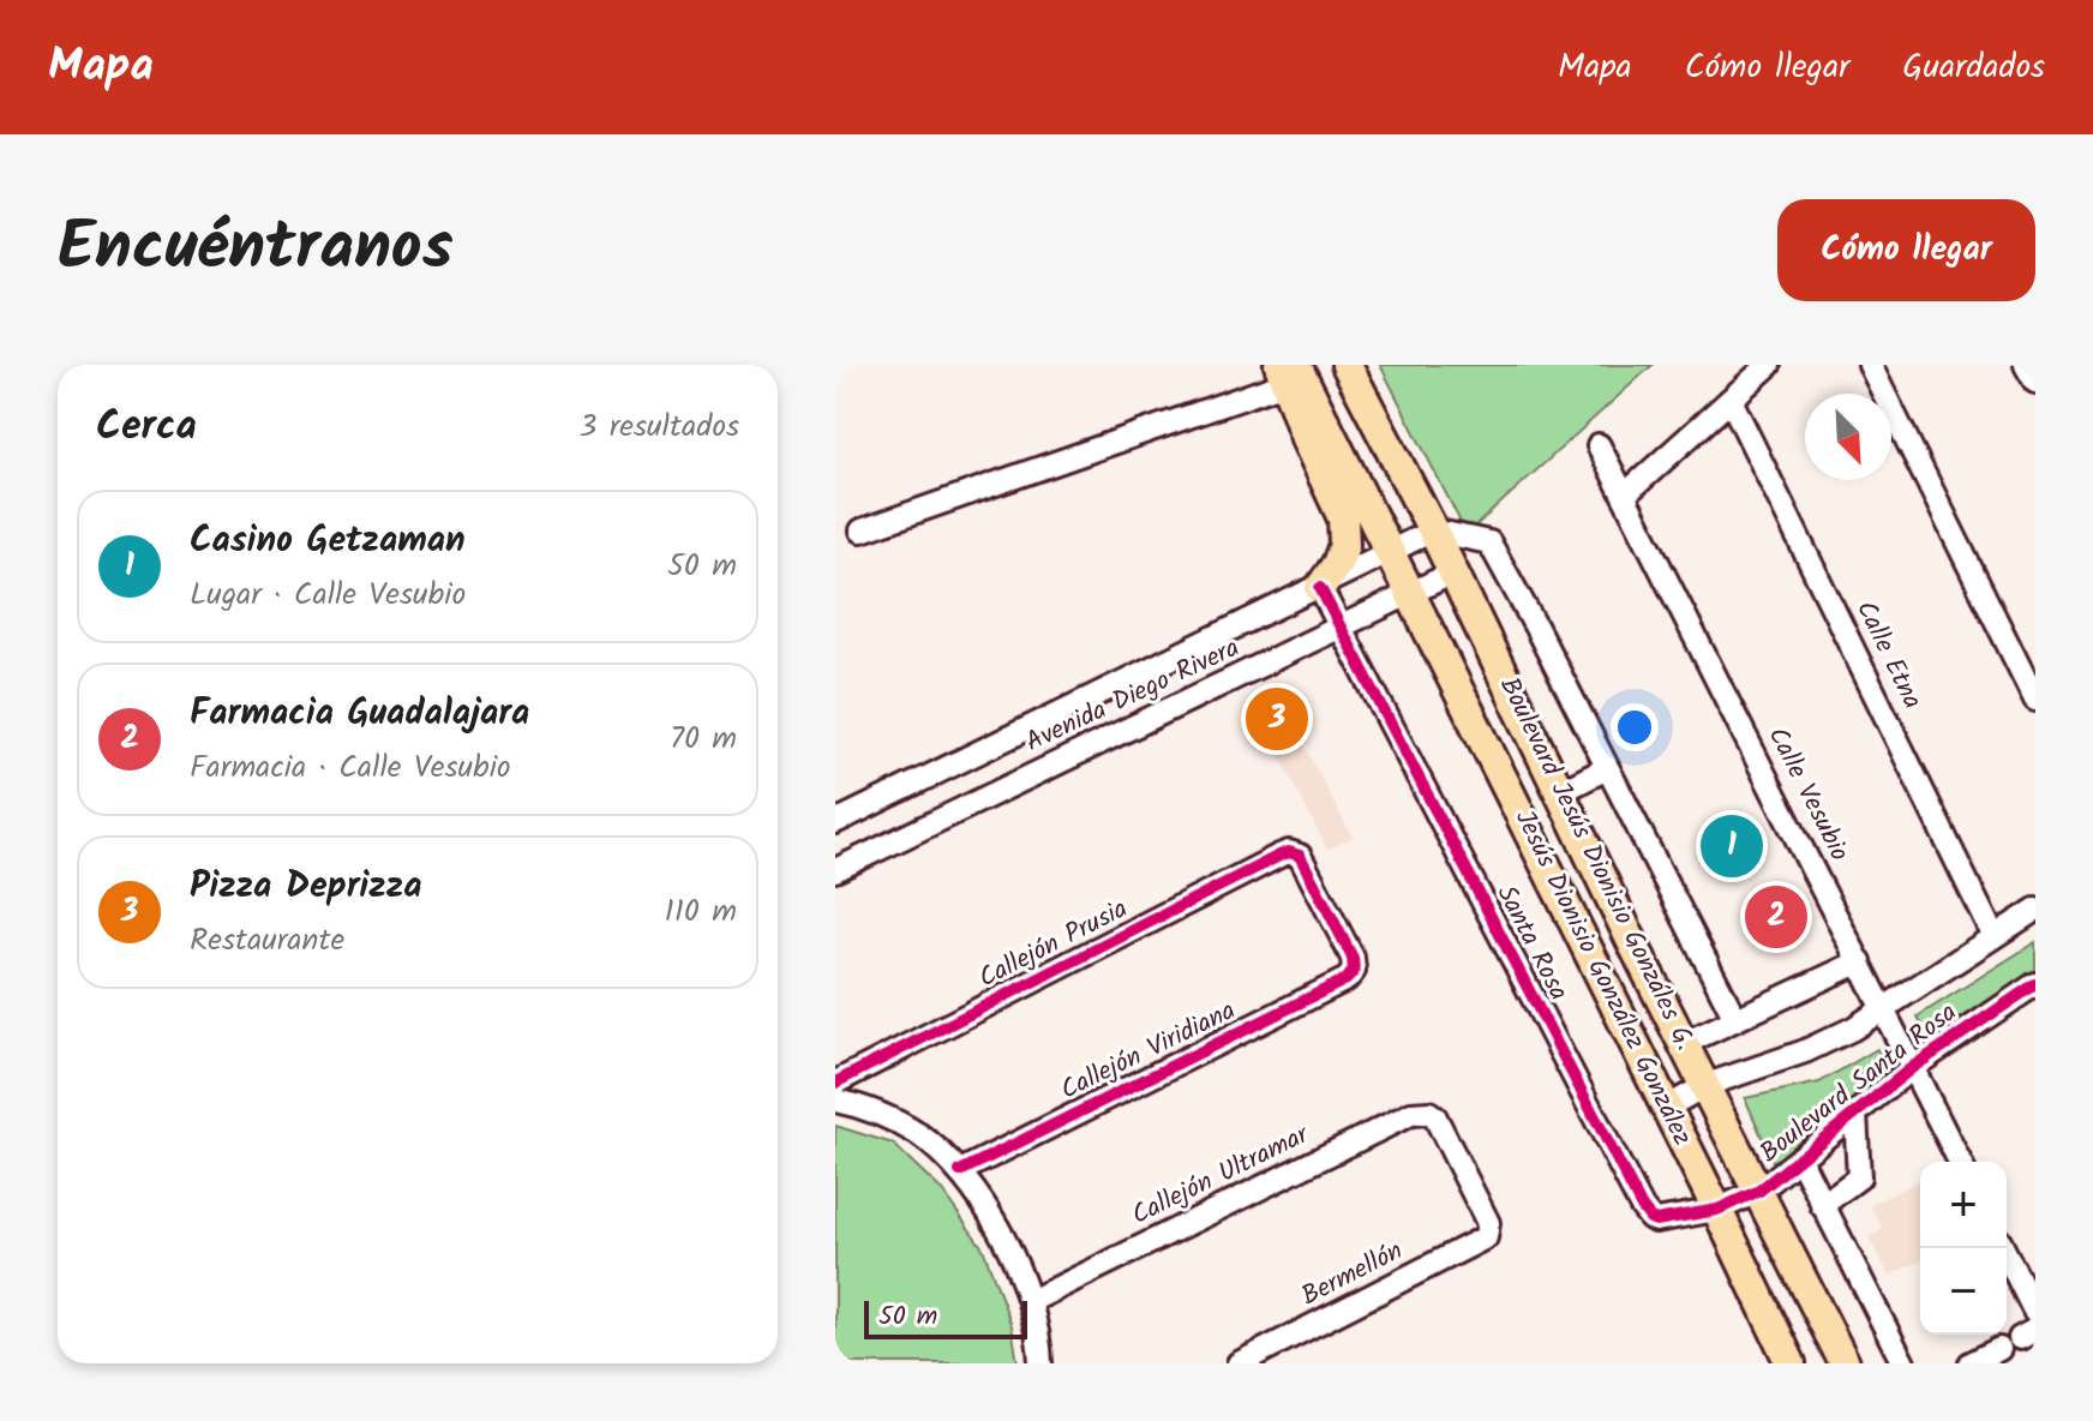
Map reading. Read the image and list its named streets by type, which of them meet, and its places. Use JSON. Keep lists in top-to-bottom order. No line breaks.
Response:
{"streets":{"main road":["Boulevard Jesús Dionisio Gonzáles G.","Jesús Dionisio González González"],"street":["Calle Etna","Avenida Diego Rivera","Calle Vesubio","Santa Rosa","Callejón Prusia","Callejón Viridiana","Boulevard Santa Rosa","Callejón Ultramar","Bermellón"]},"crossings":[["Calle Etna","Boulevard Santa Rosa"],["Avenida Diego Rivera","Boulevard Jesús Dionisio Gonzáles G."],["Avenida Diego Rivera","Santa Rosa"],["Avenida Diego Rivera","Jesús Dionisio González González"],["Calle Vesubio","Boulevard Santa Rosa"],["Boulevard Jesús Dionisio Gonzáles G.","Santa Rosa"],["Boulevard Jesús Dionisio Gonzáles G.","Boulevard Santa Rosa"],["Santa Rosa","Jesús Dionisio González González"],["Santa Rosa","Boulevard Santa Rosa"],["Callejón Prusia","Callejón Viridiana"],["Jesús Dionisio González González","Boulevard Santa Rosa"],["Callejón Ultramar","Bermellón"]],"scale_bar":"50 m","north":"bottom right","page":{"header":"Mapa","nav":["Mapa","Cómo llegar","Guardados"],"title":"Encuéntranos","buttons":"Cómo llegar","heading":["Cerca","3 resultados"],"list":[{"mark":"1","name":"Casino Getzaman","note":"Lugar · Calle Vesubio","value":"50 m"},{"mark":"2","name":"Farmacia Guadalajara","note":"Farmacia · Calle Vesubio","value":"70 m"},{"mark":"3","name":"Pizza Deprizza","note":"Restaurante","value":"110 m"}],"pins":["3","1","2"],"map_buttons":["+","−"],"scale":"50 m"}}
